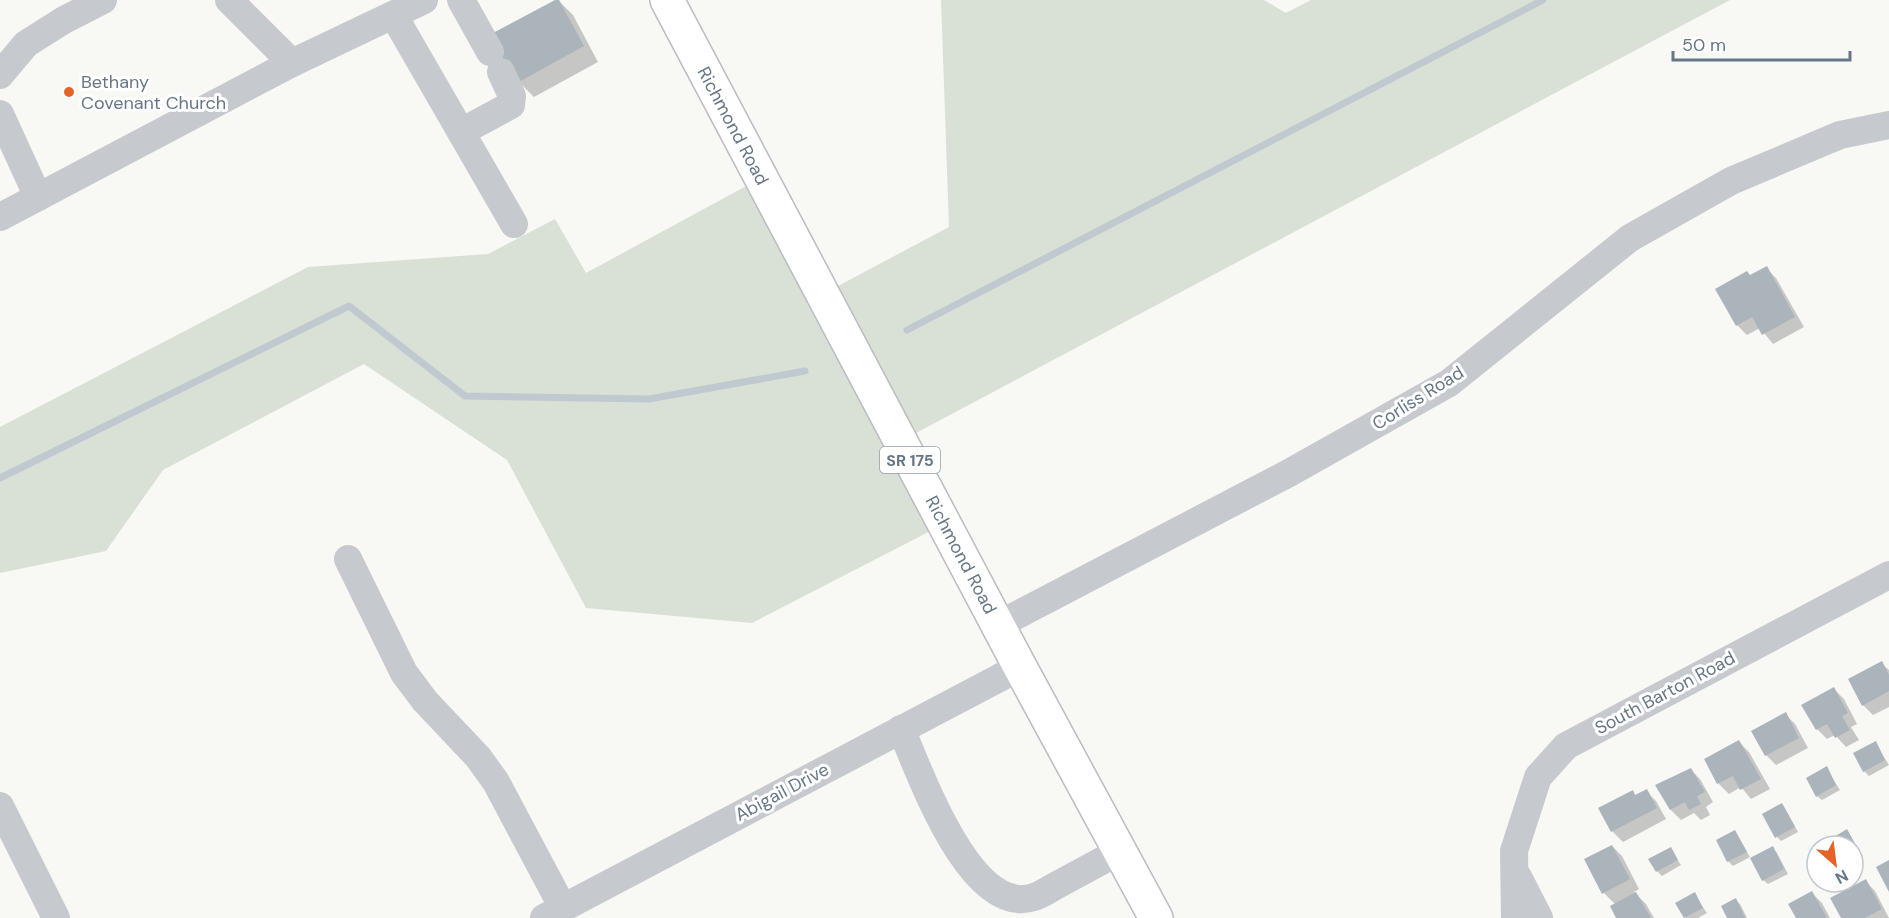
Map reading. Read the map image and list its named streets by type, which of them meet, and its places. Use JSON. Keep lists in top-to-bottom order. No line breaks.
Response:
{"streets":{"main road":["Richmond Road","SR 175"],"street":["Corliss Road","South Barton Road","Abigail Drive"]},"crossings":[["Richmond Road","Corliss Road"],["Richmond Road","Abigail Drive"]],"places":["Bethany Covenant Church"],"scale_bar":"50 m","north":"bottom right"}
